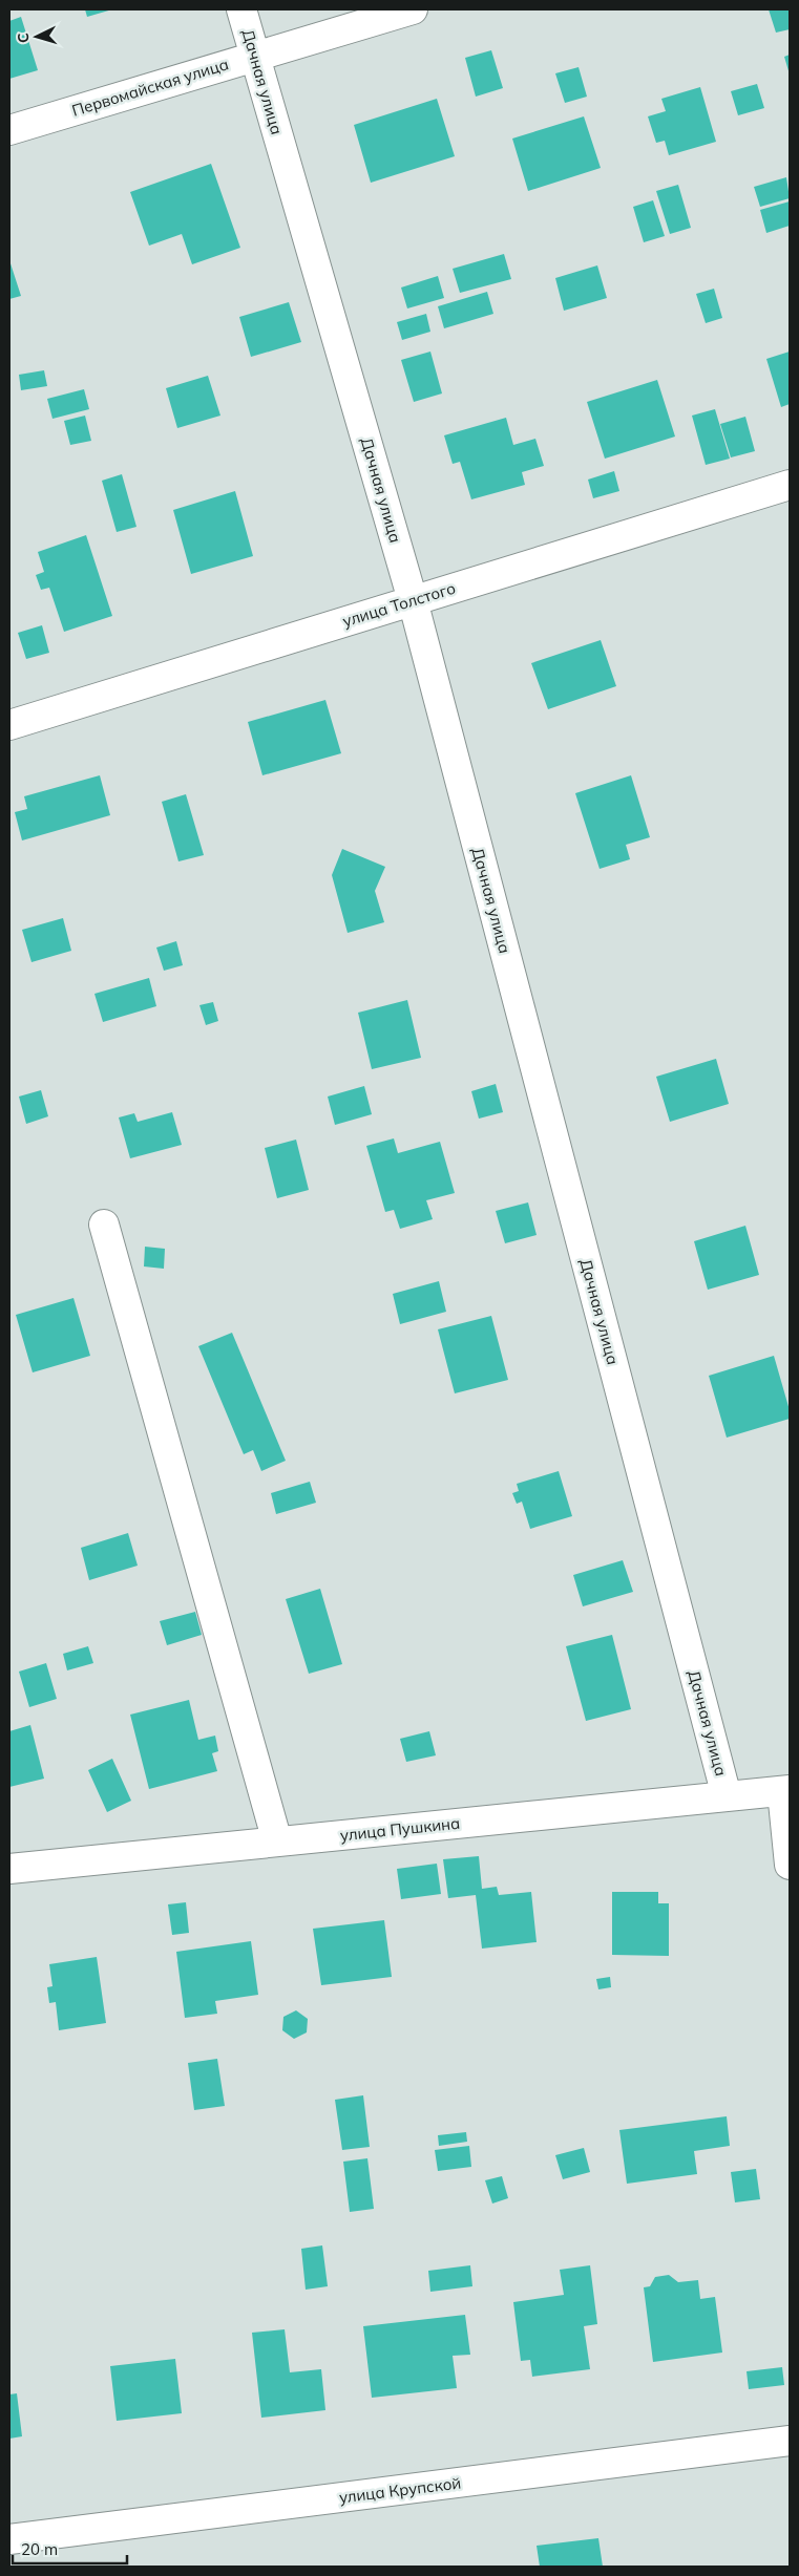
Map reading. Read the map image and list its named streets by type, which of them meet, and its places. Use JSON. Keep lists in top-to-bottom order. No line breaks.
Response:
{"streets":{"street":["Дачная улица","Первомайская улица","улица Толстого","улица Пушкина","улица Крупской"]},"crossings":[["Дачная улица","Первомайская улица"],["Дачная улица","улица Толстого"],["Дачная улица","улица Пушкина"]],"scale_bar":"20 m","north":"left"}
